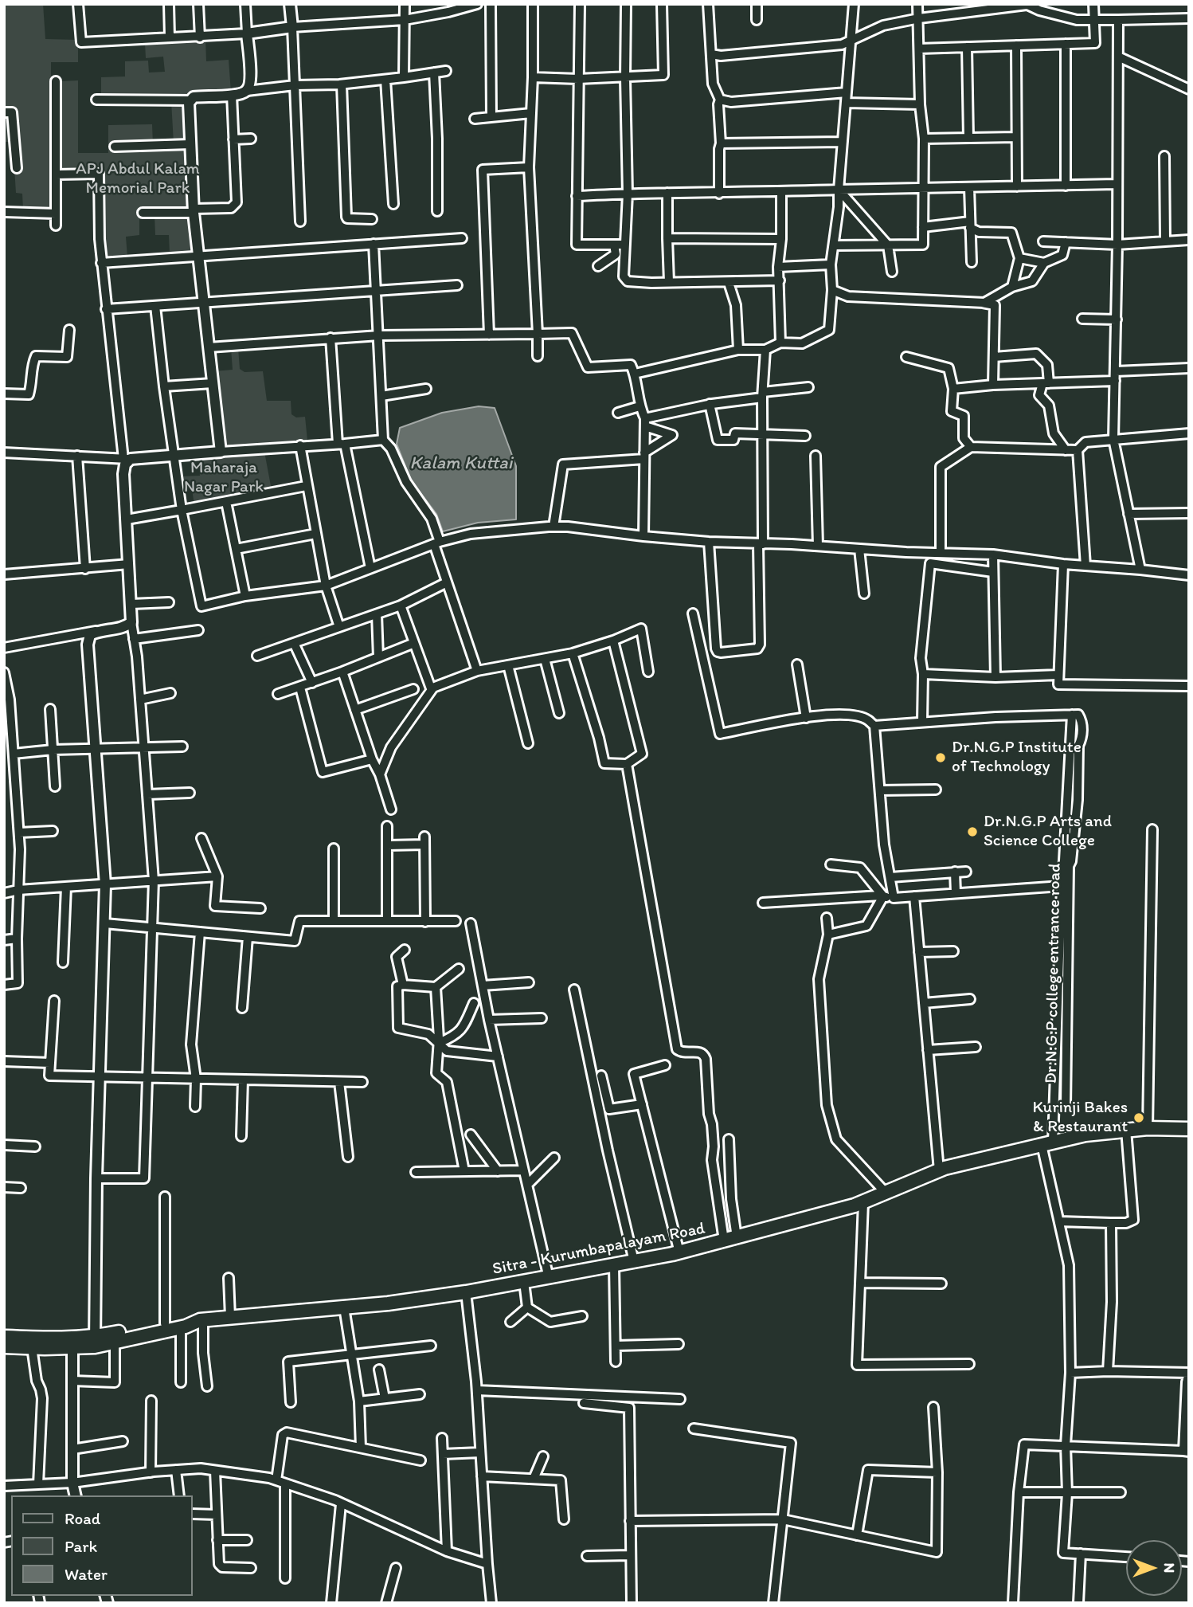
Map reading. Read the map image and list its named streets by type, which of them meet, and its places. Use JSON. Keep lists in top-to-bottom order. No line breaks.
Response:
{"streets":{"main road":["Sitra - Kurumbapalayam Road"],"street":["Dr.N.G.P college entrance road"]},"water":["Kalam Kuttai"],"parks":["APJ Abdul Kalam Memorial Park","Maharaja Nagar Park"],"places":["Dr.N.G.P Institute of Technology","Dr.N.G.P Arts and Science College","Kurinji Bakes & Restaurant"],"legend":["Road","Park","Water"],"north":"right"}
